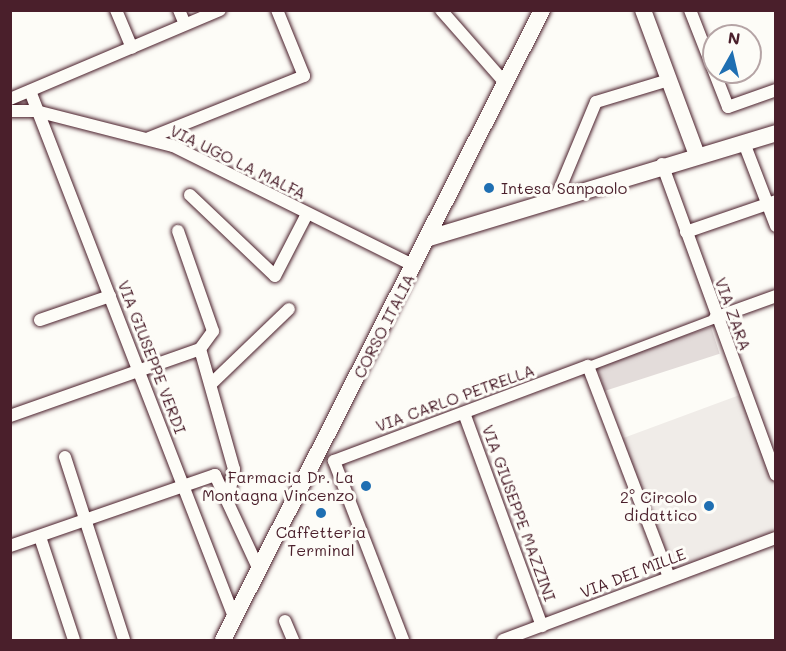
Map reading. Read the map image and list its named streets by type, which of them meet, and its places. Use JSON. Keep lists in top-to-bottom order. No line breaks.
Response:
{"streets":{"main road":["CORSO ITALIA"],"street":["VIA UGO LA MALFA","VIA ZARA","VIA GIUSEPPE VERDI","VIA CARLO PETRELLA","VIA GIUSEPPE MAZZINI","VIA DEI MILLE"]},"crossings":[["VIA UGO LA MALFA","CORSO ITALIA"],["VIA UGO LA MALFA","VIA GIUSEPPE VERDI"],["CORSO ITALIA","VIA GIUSEPPE VERDI"],["VIA CARLO PETRELLA","VIA GIUSEPPE MAZZINI"],["VIA GIUSEPPE MAZZINI","VIA DEI MILLE"]],"places":["Intesa Sanpaolo","Farmacia Dr. La Montagna Vincenzo","2° Circolo didattico","Caffetteria Terminal"],"north":"top"}
